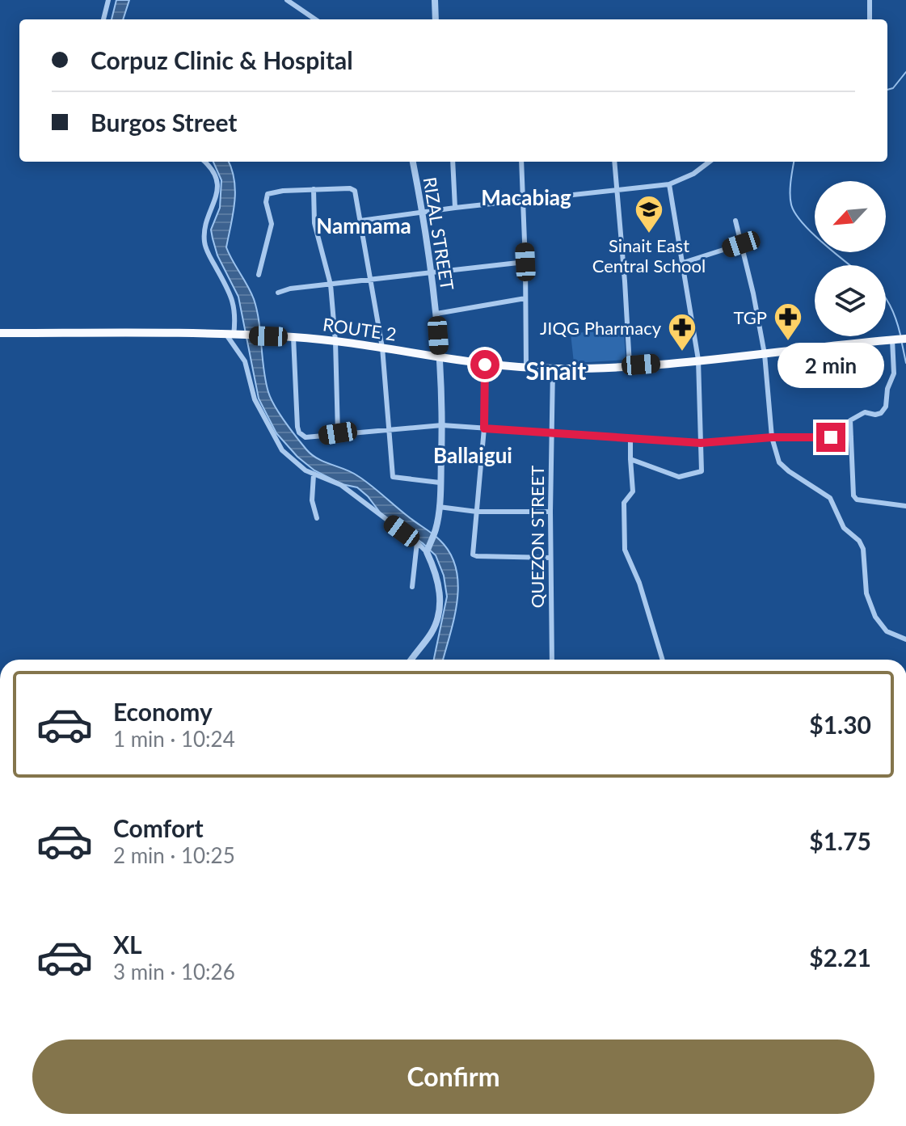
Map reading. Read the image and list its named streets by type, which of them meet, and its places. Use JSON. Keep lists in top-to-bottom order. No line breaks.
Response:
{"streets":{"highway":["ROUTE 2"],"street":["RIZAL STREET","QUEZON STREET"]},"crossings":[["RIZAL STREET","ROUTE 2"],["ROUTE 2","QUEZON STREET"]],"districts":["Macabiag","Namnama","Sinait","Ballaigui"],"places":{"school or university":["Sinait East Central School"],"pharmacy":["TGP","JIQG Pharmacy"]},"north":"bottom left","page":{"banner":["Corpuz Clinic & Hospital","Burgos Street"],"bubble":"2 min","list":[{"name":"Economy","note":"1 min · 10:24","value":"$1.30"},{"name":"Comfort","note":"2 min · 10:25","value":"$1.75"},{"name":"XL","note":"3 min · 10:26","value":"$2.21"}],"buttons":"Confirm"}}
